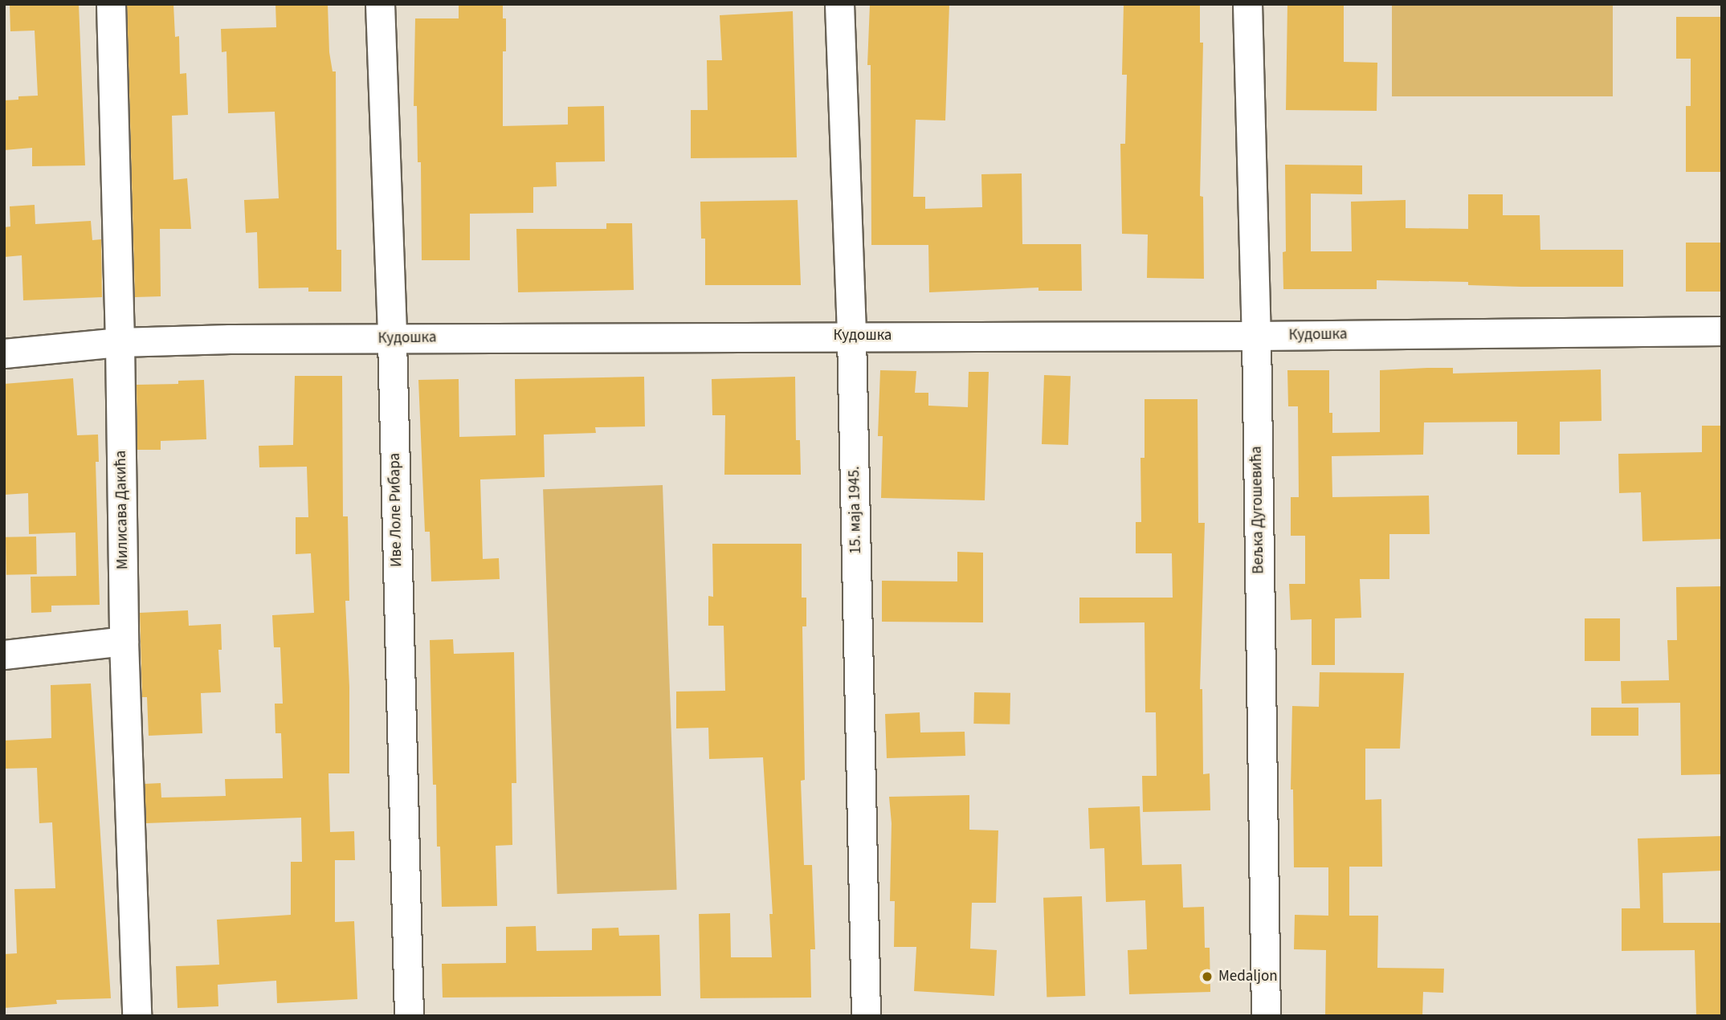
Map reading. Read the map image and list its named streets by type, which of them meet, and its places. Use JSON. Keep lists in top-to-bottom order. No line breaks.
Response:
{"streets":{"street":["Кудошка","Милисава Дакића","Иве Лоле Рибара","15. маја 1945.","Вељка Дугошевића"]},"crossings":[["Кудошка","Милисава Дакића"],["Кудошка","Иве Лоле Рибара"],["Кудошка","15. маја 1945."],["Кудошка","Вељка Дугошевића"]],"places":["Medaljon"]}
